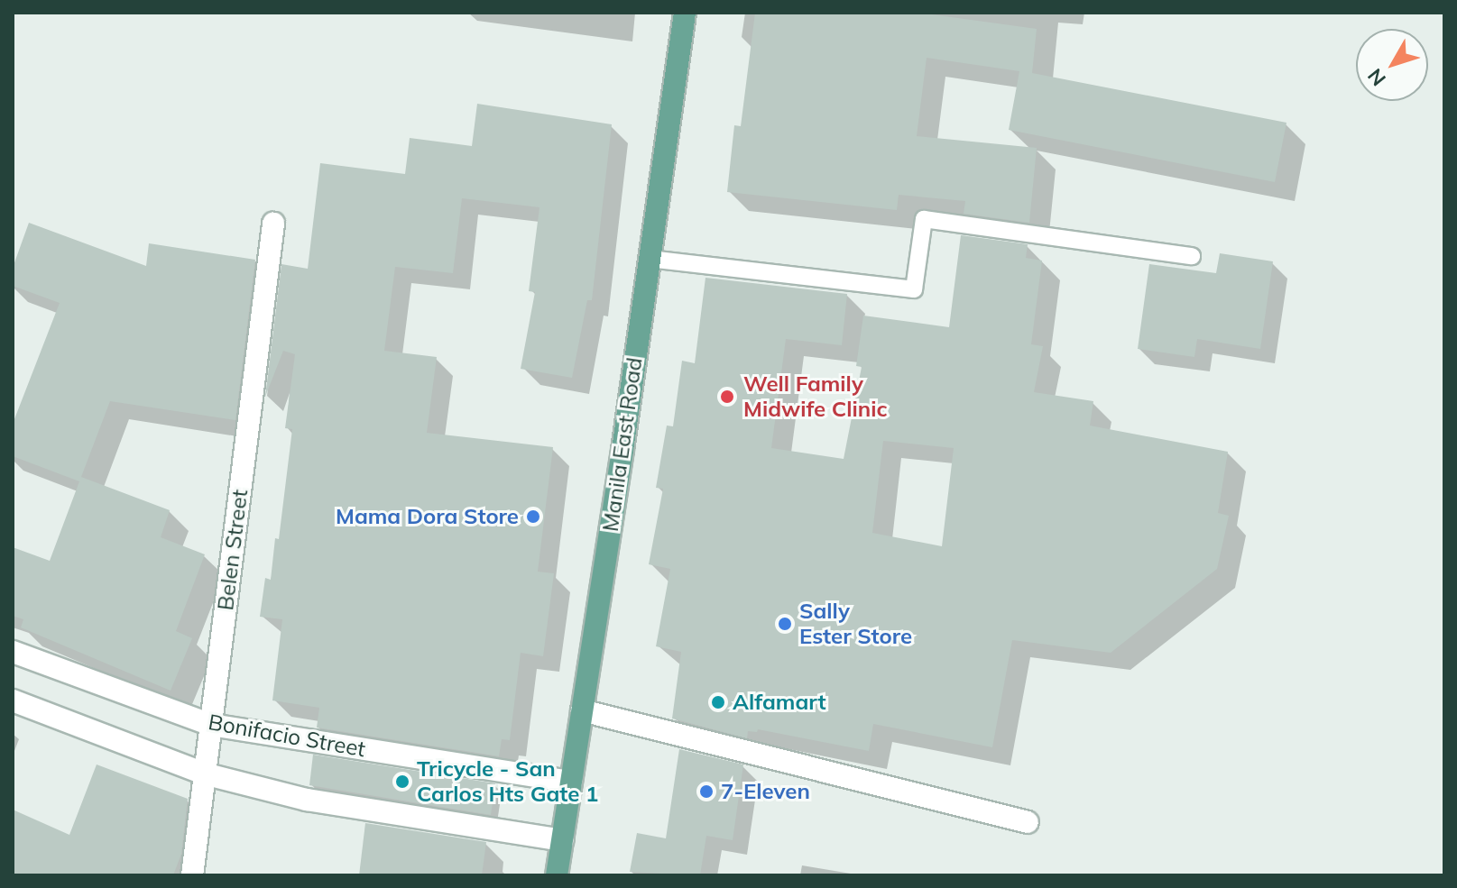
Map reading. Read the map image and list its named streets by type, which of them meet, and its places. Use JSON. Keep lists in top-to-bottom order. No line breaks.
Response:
{"streets":{"main road":["Manila East Road"],"street":["Belen Street","Bonifacio Street"]},"crossings":[["Manila East Road","Bonifacio Street"],["Belen Street","Bonifacio Street"]],"places":["Well Family Midwife Clinic","Mama Dora Store","Sally Ester Store","Alfamart","Tricycle - San Carlos Hts Gate 1","7-Eleven"],"north":"bottom left"}
